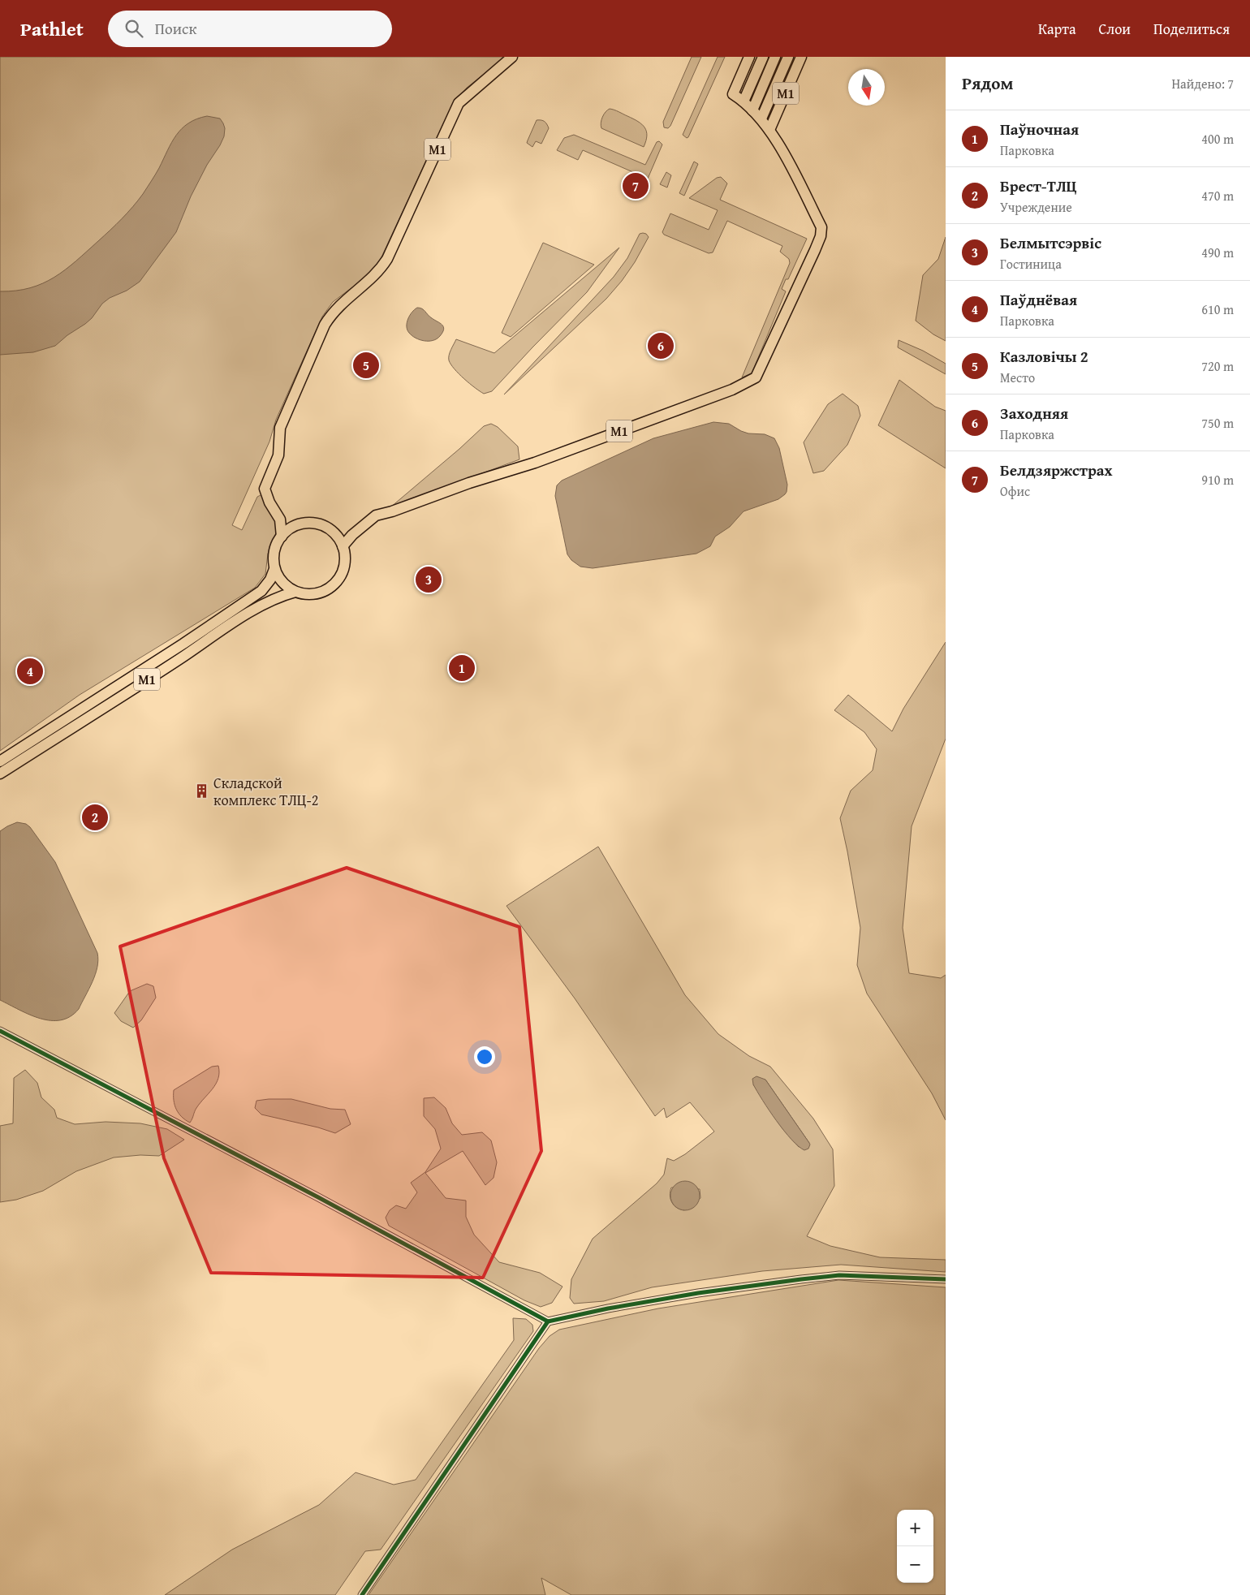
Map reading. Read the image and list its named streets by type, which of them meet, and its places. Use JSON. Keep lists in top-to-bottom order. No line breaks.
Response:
{"streets":{"highway":["М1"]},"places":{"building":["Складской комплекс ТЛЦ-2"]},"north":"bottom","page":{"header":"Pathlet","search":"Поиск","nav":["Карта","Слои","Поделиться"],"heading":["Рядом","Найдено: 7"],"list":[{"mark":"1","name":"Паўночная","note":"Парковка","value":"400 m"},{"mark":"2","name":"Брест-ТЛЦ","note":"Учреждение","value":"470 m"},{"mark":"3","name":"Белмытсэрвіс","note":"Гостиница","value":"490 m"},{"mark":"4","name":"Паўднёвая","note":"Парковка","value":"610 m"},{"mark":"5","name":"Казловічы 2","note":"Место","value":"720 m"},{"mark":"6","name":"Заходняя","note":"Парковка","value":"750 m"},{"mark":"7","name":"Белдзяржстрах","note":"Офис","value":"910 m"}],"pins":["7","6","5","3","1","4","2"],"map_buttons":["+","−"]}}
